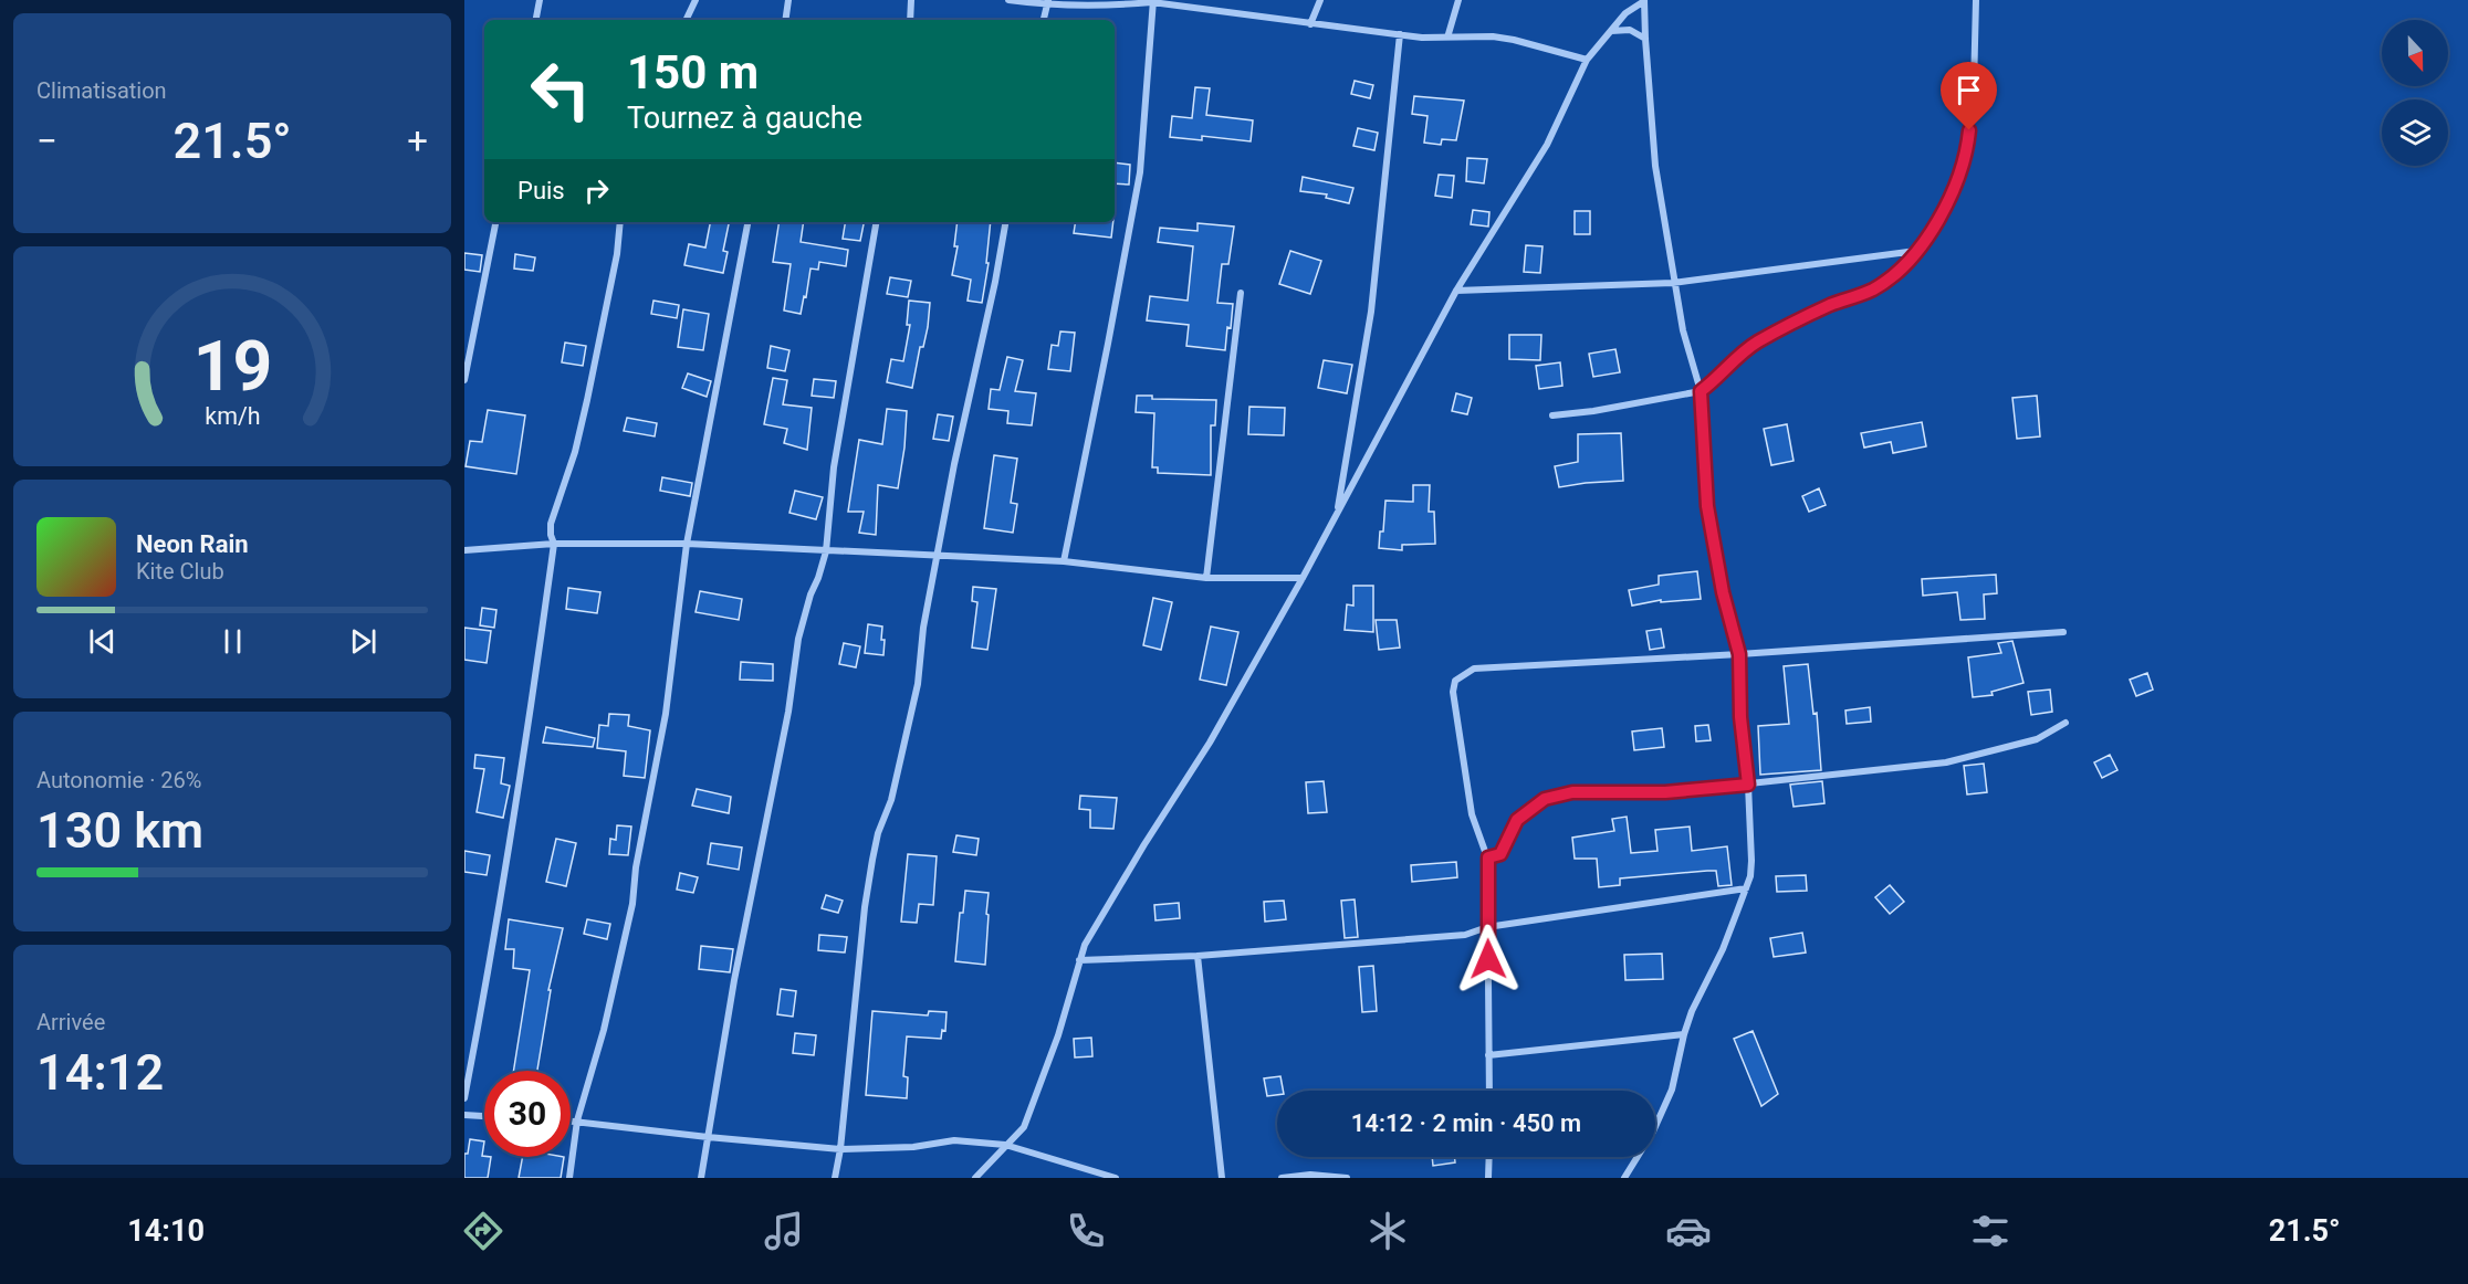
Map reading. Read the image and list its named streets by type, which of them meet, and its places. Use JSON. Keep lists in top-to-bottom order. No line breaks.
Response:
{"north":"bottom","page":{"tile":["Climatisation",["Autonomie · 26%","130 km"],["Arrivée","14:12"]],"turn":["150 m","Tournez à gauche"],"heat":["−","21.5°","+"],"then":"Puis","song":["Neon Rain","Kite Club"],"limit":"30","trip":"14:12 · 2 min · 450 m","tabs":["14:10","21.5°"],"gauge":["19","km/h"]}}
